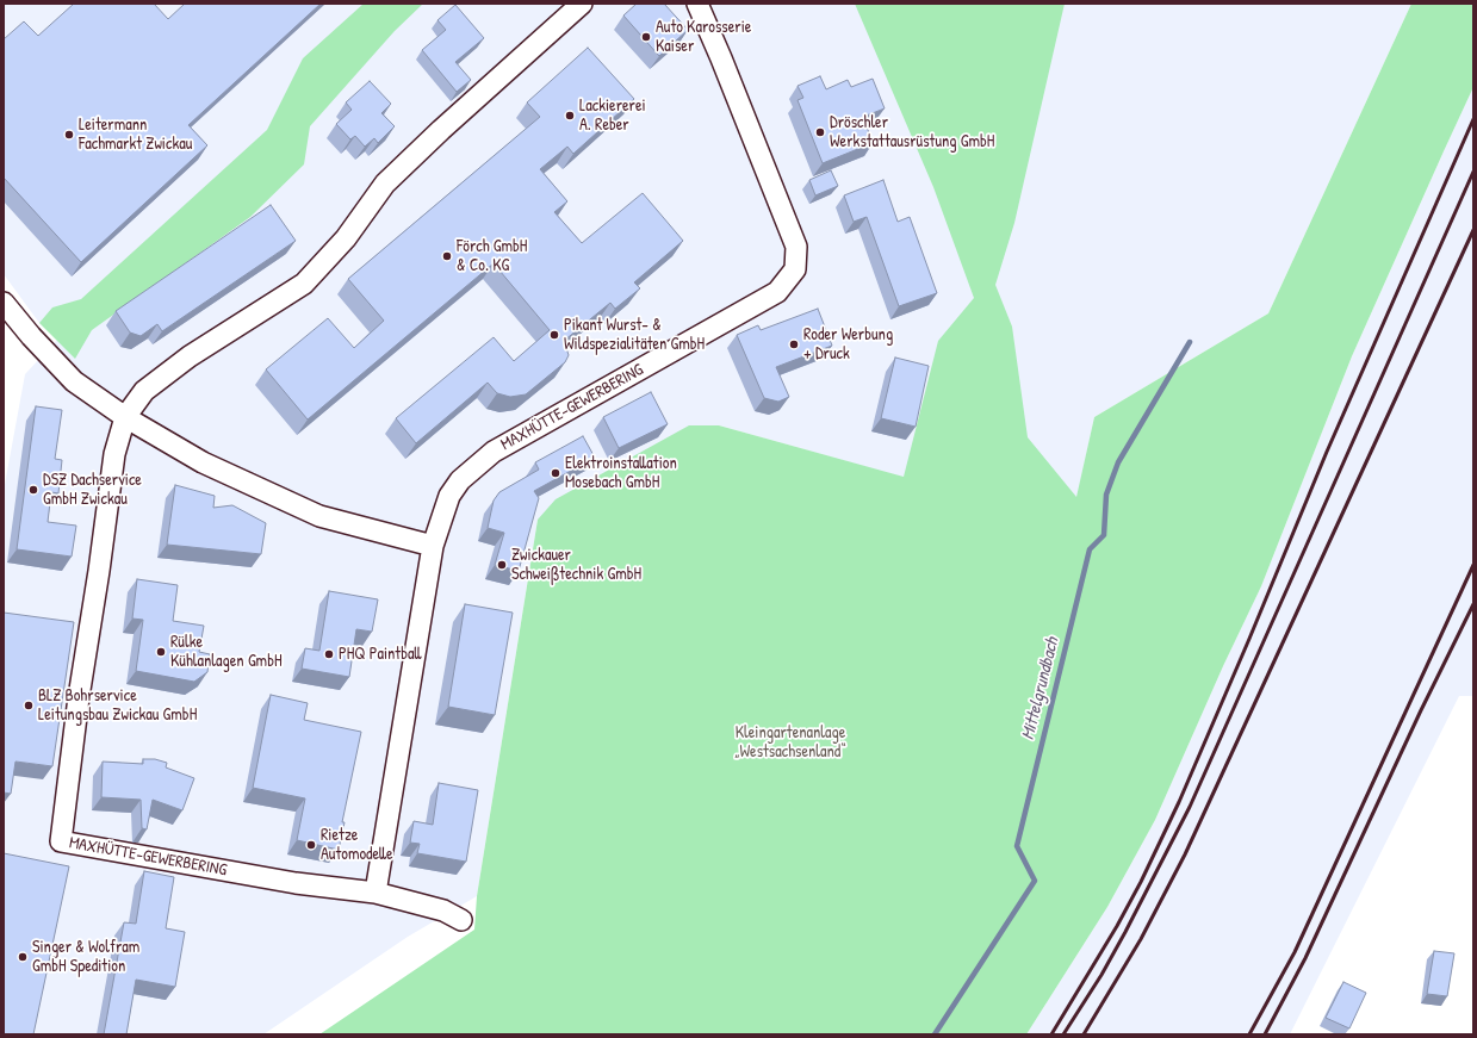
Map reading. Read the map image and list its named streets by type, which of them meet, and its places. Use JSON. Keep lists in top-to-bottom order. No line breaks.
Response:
{"streets":{"street":["MAXHÜTTE-GEWERBERING"]},"water":["Mittelgrundbach"],"parks":["Kleingartenanlage „Westsachsenland“"],"places":["Auto Karosserie Kaiser","Lackiererei A. Reber","Dröschler Werkstattausrüstung GmbH","Leitermann Fachmarkt Zwickau","Förch GmbH & Co. KG","Pikant Wurst- & Wildspezialitäten GmbH","Roder Werbung + Druck","Elektroinstallation Mosebach GmbH","DSZ Dachservice GmbH Zwickau","Zwickauer Schweißtechnik GmbH","Rülke Kühlanlagen GmbH","PHQ Paintball","BLZ Bohrservice Leitungsbau Zwickau GmbH","Rietze Automodelle","Singer & Wolfram GmbH Spedition"]}
